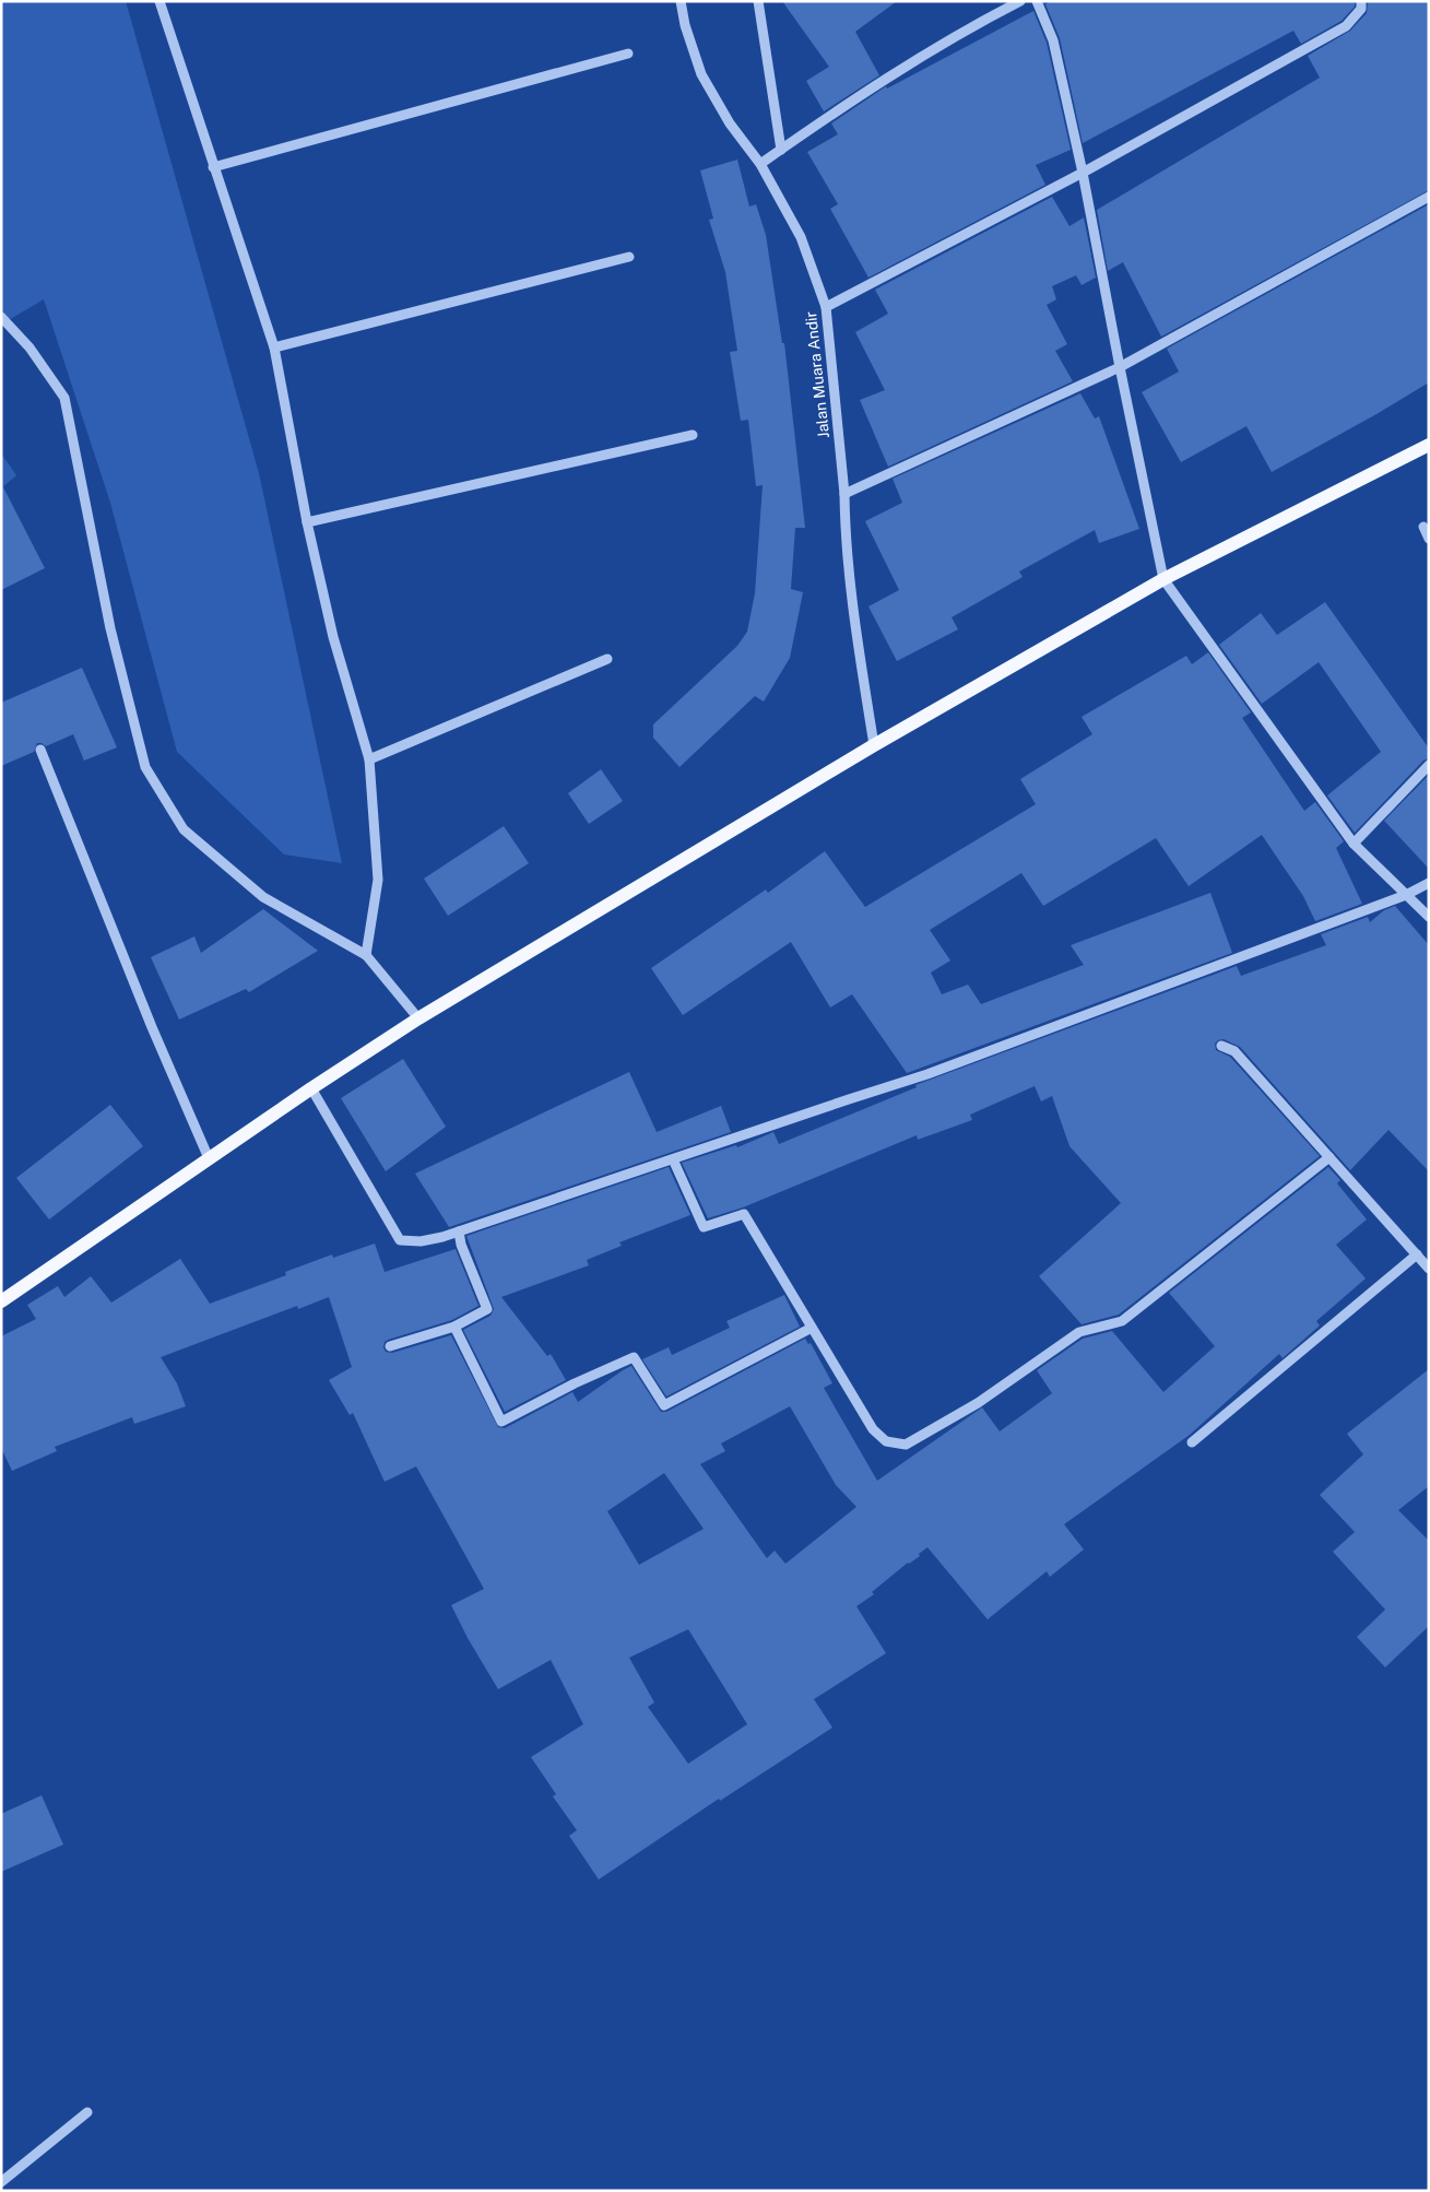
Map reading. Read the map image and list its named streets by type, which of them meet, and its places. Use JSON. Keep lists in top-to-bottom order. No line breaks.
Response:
{"streets":{"street":["Jalan Muara Andir"]}}
